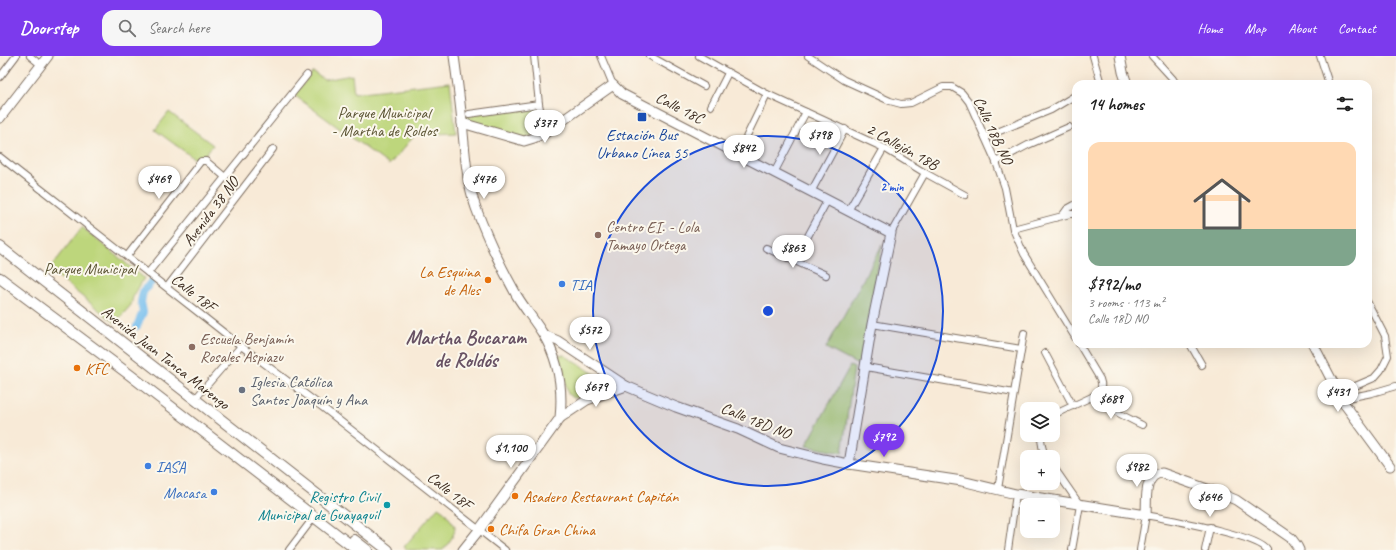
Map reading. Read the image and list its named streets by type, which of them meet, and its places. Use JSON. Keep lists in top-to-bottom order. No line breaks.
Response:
{"streets":{"main road":["Avenida Juan Tanca Marengo"],"street":["Calle 18C","Calle 18B NO","2 Callejón 18B","Avenida 38 NO","Calle 18F","Calle 18D NO"]},"crossings":[["Avenida 38 NO","Calle 18F"]],"districts":["Martha Bucaram de Roldós"],"parks":["Parque Municipal - Martha de Roldos","Parque Municipal"],"places":{"transit":["Estación Bus Urbano Línea 55"],"other":["Centro EI. - Lola Tamayo Ortega","La Esquina de Ales","TIA","Escuela Benjamín Rosales Aspiazu","KFC","Iglesia Católica Santos Joaquín y Ana","IASA","Macasa","Asadero Restaurant Capitán","Registro Civil Municipal de Guayaquil","Chifa Gran China"]},"page":{"header":"Doorstep","search":"Search here","nav":["Home","Map","About","Contact"],"heading":"14 homes","price":["$377","$798","$842","$469","$476","$863","$572","$679","$431","$689","$792","$1,100","$982","$646"],"list":[{"name":"$792/mo","note":"3 rooms · 113 m² · Calle 18D NO"}],"map_buttons":["+","−"]},"rings":["2 min"]}
